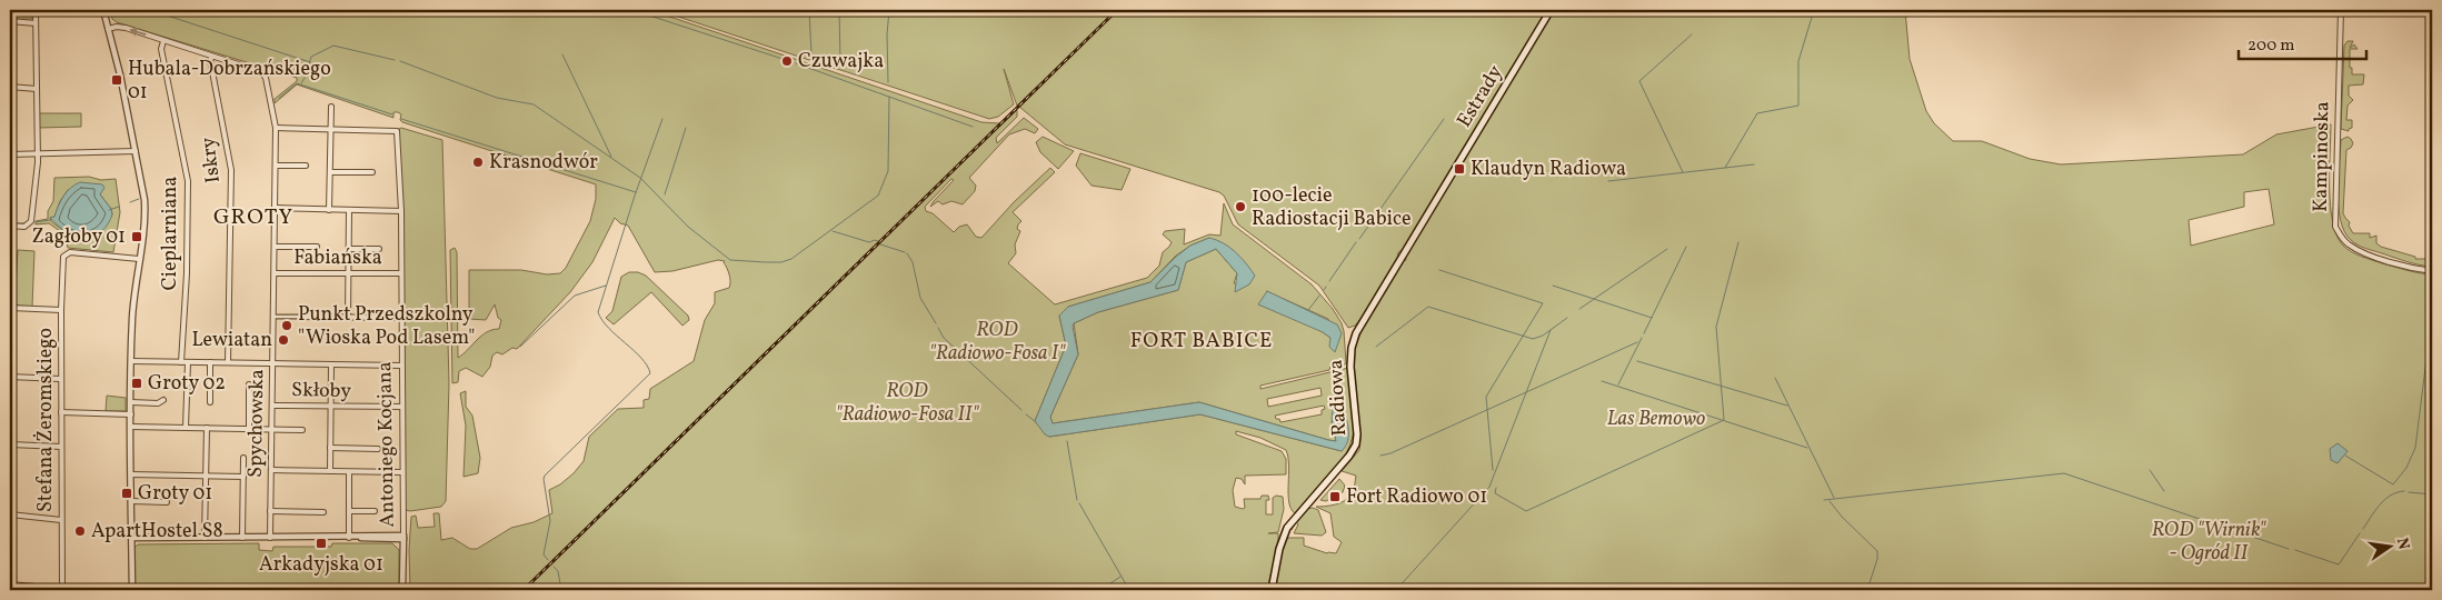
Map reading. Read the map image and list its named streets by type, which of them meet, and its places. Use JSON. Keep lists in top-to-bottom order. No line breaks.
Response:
{"streets":{"main road":["Estrady","Radiowa"],"street":["Kampinoska","Iskry","Cieplarniana","Fabiańska","Skłoby","Stefana Żeromskiego","Spychowska","Antoniego Kocjana"]},"crossings":[["Estrady","Radiowa"],["Iskry","Spychowska"],["Cieplarniana","Spychowska"],["Fabiańska","Spychowska"],["Fabiańska","Antoniego Kocjana"],["Skłoby","Spychowska"],["Skłoby","Antoniego Kocjana"]],"districts":["GROTY","FORT BABICE"],"parks":["ROD \"Radiowo-Fosa I\"","ROD \"Radiowo-Fosa II\"","Las Bemowo","ROD \"Wirnik\" - Ogród II"],"places":{"other":["Czuwajka","Krasnodwór","100-lecie Radiostacji Babice","Punkt Przedszkolny \"Wioska Pod Lasem\"","Lewiatan","ApartHostel S8"],"transit":["Hubala-Dobrzańskiego 01","Klaudyn Radiowa","Zagłoby 01","Groty 02","Groty 01","Fort Radiowo 01","Arkadyjska 01"]},"scale_bar":"200 m","north":"right"}
